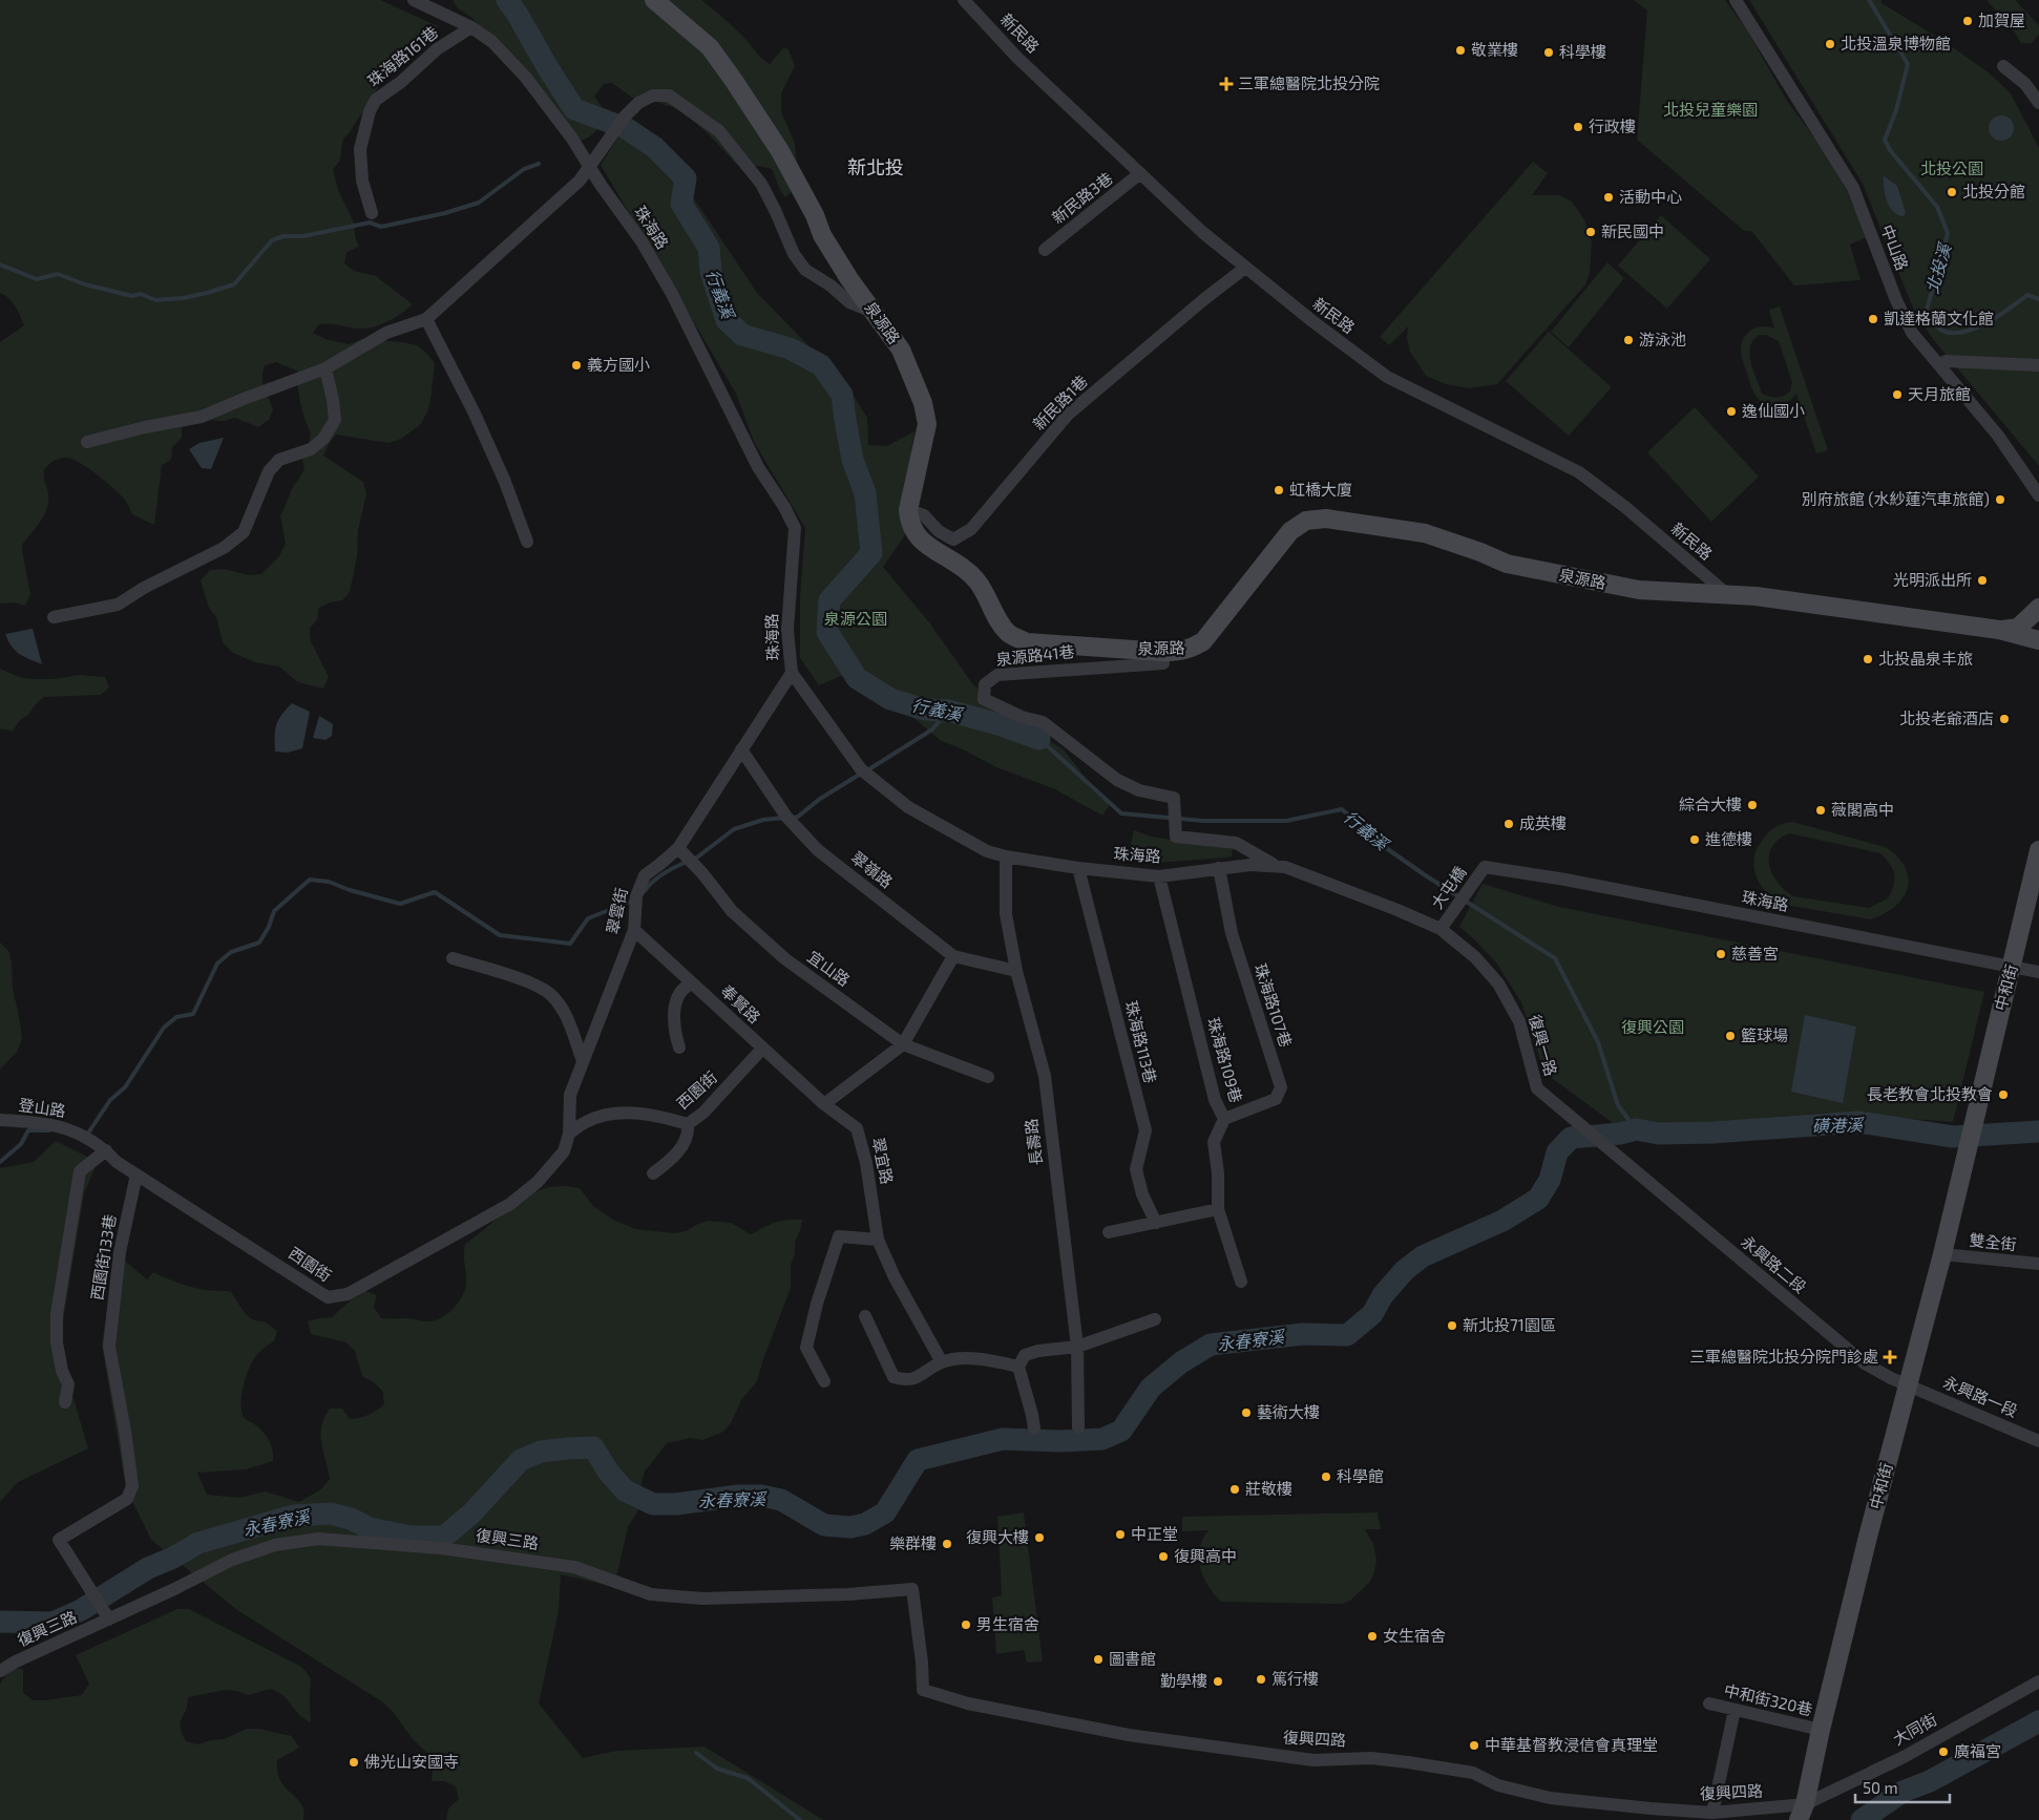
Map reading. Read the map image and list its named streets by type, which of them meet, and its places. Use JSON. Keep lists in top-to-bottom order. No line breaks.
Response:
{"streets":{"street":["新民路","珠海路161巷","新民路3巷","珠海路","中山路","泉源路","新民路1巷","泉源路41巷","翠嶺路","大屯橋","翠雲街","宜山路","中和街","奉賢路","珠海路107巷","珠海路113巷","復興一路","珠海路109巷","西園街","登山路","長壽路","翠宜路","雙全街","西園街133巷","永興路二段","永興路一段","復興三路","中和街320巷","大同街","復興四路"]},"crossings":[["新民路","新民路3巷"],["新民路","泉源路"],["新民路","新民路1巷"],["珠海路161巷","珠海路"],["珠海路","泉源路41巷"],["珠海路","大屯橋"],["珠海路","翠雲街"],["珠海路","中和街"],["珠海路","珠海路107巷"],["珠海路","珠海路113巷"],["珠海路","復興一路"],["珠海路","珠海路109巷"],["珠海路","長壽路"],["泉源路","新民路1巷"],["泉源路","泉源路41巷"],["翠嶺路","翠雲街"],["翠嶺路","長壽路"],["大屯橋","復興一路"],["翠雲街","宜山路"],["翠雲街","奉賢路"],["翠雲街","西園街"],["中和街","雙全街"],["中和街","永興路二段"],["中和街","永興路一段"],["中和街","中和街320巷"],["中和街","大同街"],["中和街","復興四路"],["奉賢路","西園街"],["奉賢路","翠宜路"],["珠海路107巷","珠海路109巷"],["復興一路","永興路二段"],["西園街","登山路"],["西園街","西園街133巷"],["西園街133巷","復興三路"],["永興路二段","永興路一段"],["復興三路","復興四路"],["大同街","復興四路"]],"districts":["新北投"],"water":["北投溪","行義溪","磺港溪","永春寮溪"],"parks":["北投兒童樂園","北投公園","泉源公園","復興公園"],"places":{"other":["加賀屋","北投溫泉博物館","敬業樓","科學樓","行政樓","北投分館","活動中心","新民國中","凱達格蘭文化館","游泳池","義方國小","天月旅館","逸仙國小","虹橋大廈","別府旅館 (水紗蓮汽車旅館)","光明派出所","北投晶泉丰旅","北投老爺酒店","綜合大樓","薇閣高中","成英樓","進德樓","慈善宮","籃球場","長老教會北投教會","新北投71園區","藝術大樓","科學館","莊敬樓","中正堂","復興大樓","樂群樓","復興高中","男生宿舍","女生宿舍","圖書館","篤行樓","勤學樓","中華基督教浸信會真理堂","廣福宮","佛光山安國寺"],"health":["三軍總醫院北投分院","三軍總醫院北投分院門診處"]},"scale_bar":"50 m"}
